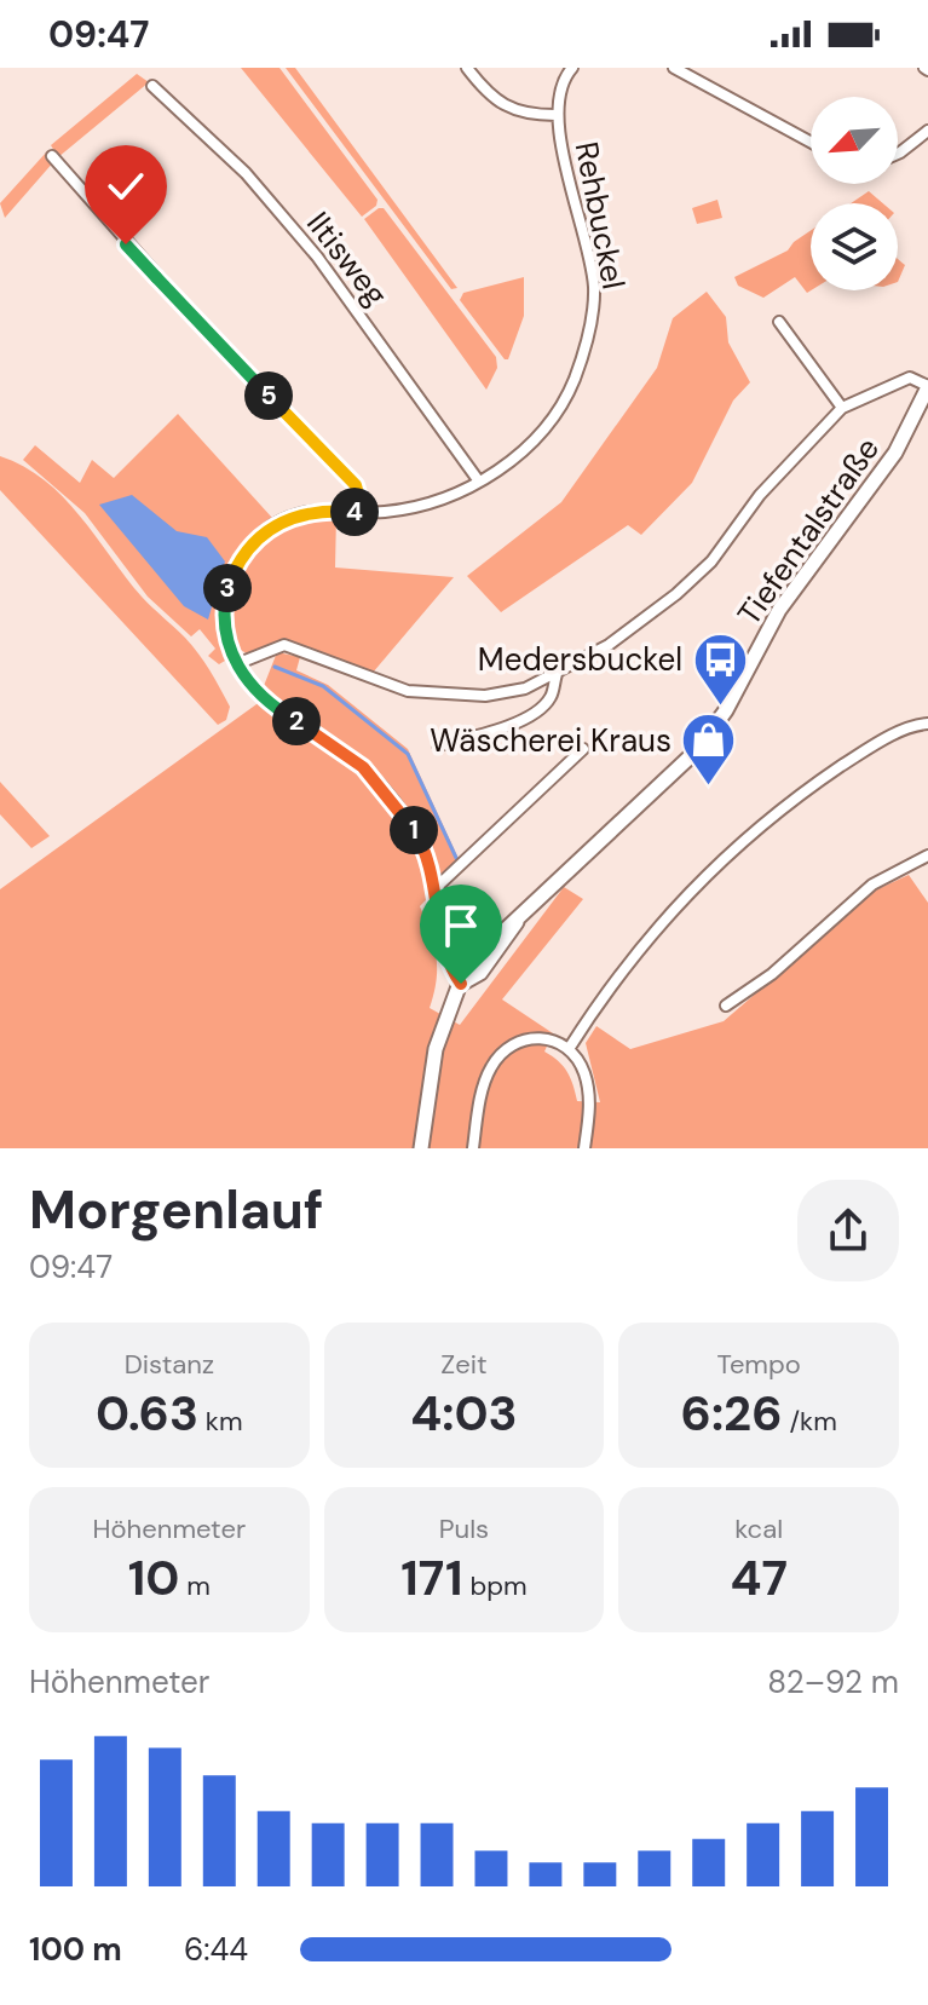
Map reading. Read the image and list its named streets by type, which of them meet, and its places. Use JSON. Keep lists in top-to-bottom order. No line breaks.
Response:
{"streets":{"street":["Rehbuckel","Iltisweg","Tiefentalstraße"]},"crossings":[["Rehbuckel","Iltisweg"],["Rehbuckel","Tiefentalstraße"]],"places":{"bus stop":["Medersbuckel"],"shop":["Wäscherei Kraus"]},"north":"bottom left","page":{"status":"09:47","pins":["5","4","3","2","1"],"heading":["Morgenlauf","09:47"],"stats":[["Distanz","0.63 km"],["Zeit","4:03"],["Tempo","6:26 /km"],["Höhenmeter","10 m"],["Puls","171 bpm"],["kcal","47"]],"chart":["Höhenmeter","82–92 m"],"list":[{"name":"100 m","note":"6:44"}]}}
